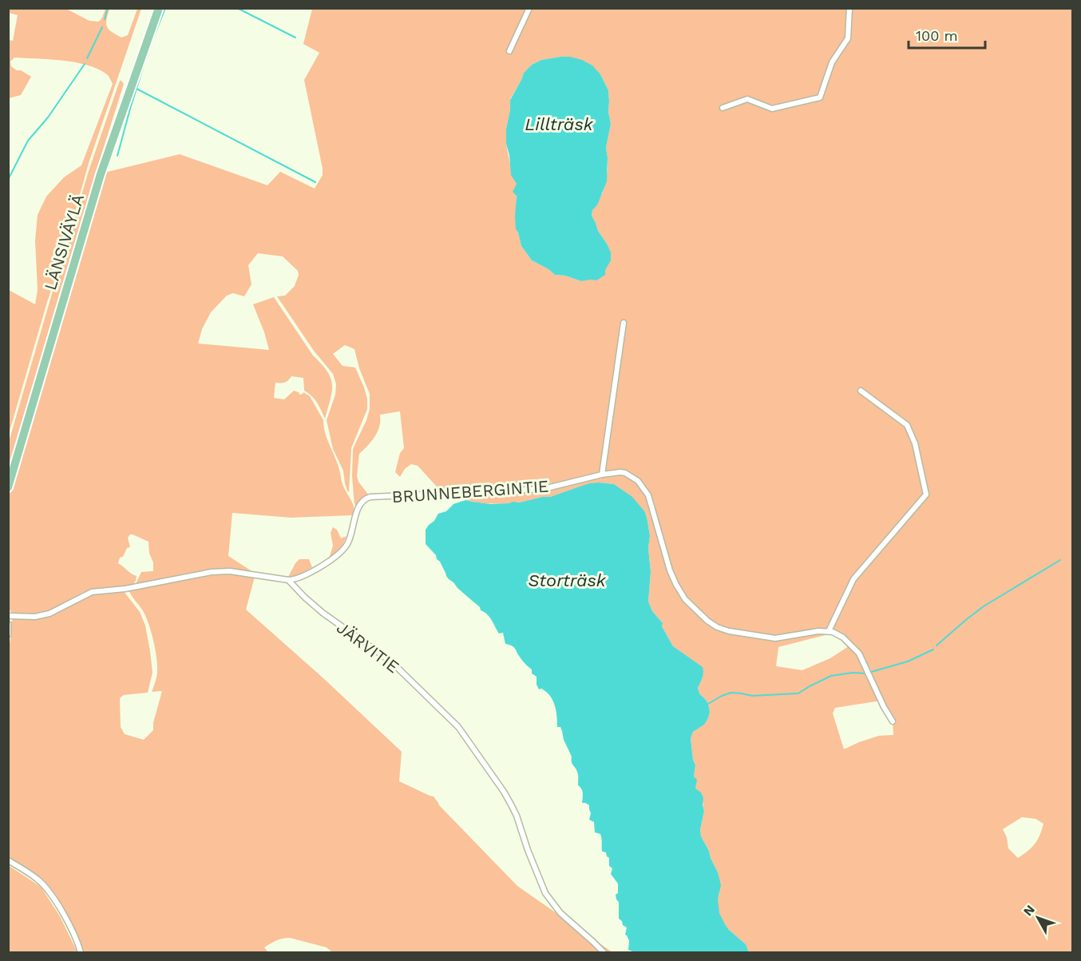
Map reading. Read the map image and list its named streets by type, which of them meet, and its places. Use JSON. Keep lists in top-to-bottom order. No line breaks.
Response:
{"streets":{"main road":["LÄNSIVÄYLÄ"],"street":["BRUNNEBERGINTIE","JÄRVITIE"]},"crossings":[["BRUNNEBERGINTIE","JÄRVITIE"]],"water":["Lillträsk","Storträsk"],"scale_bar":"100 m","north":"top left"}
